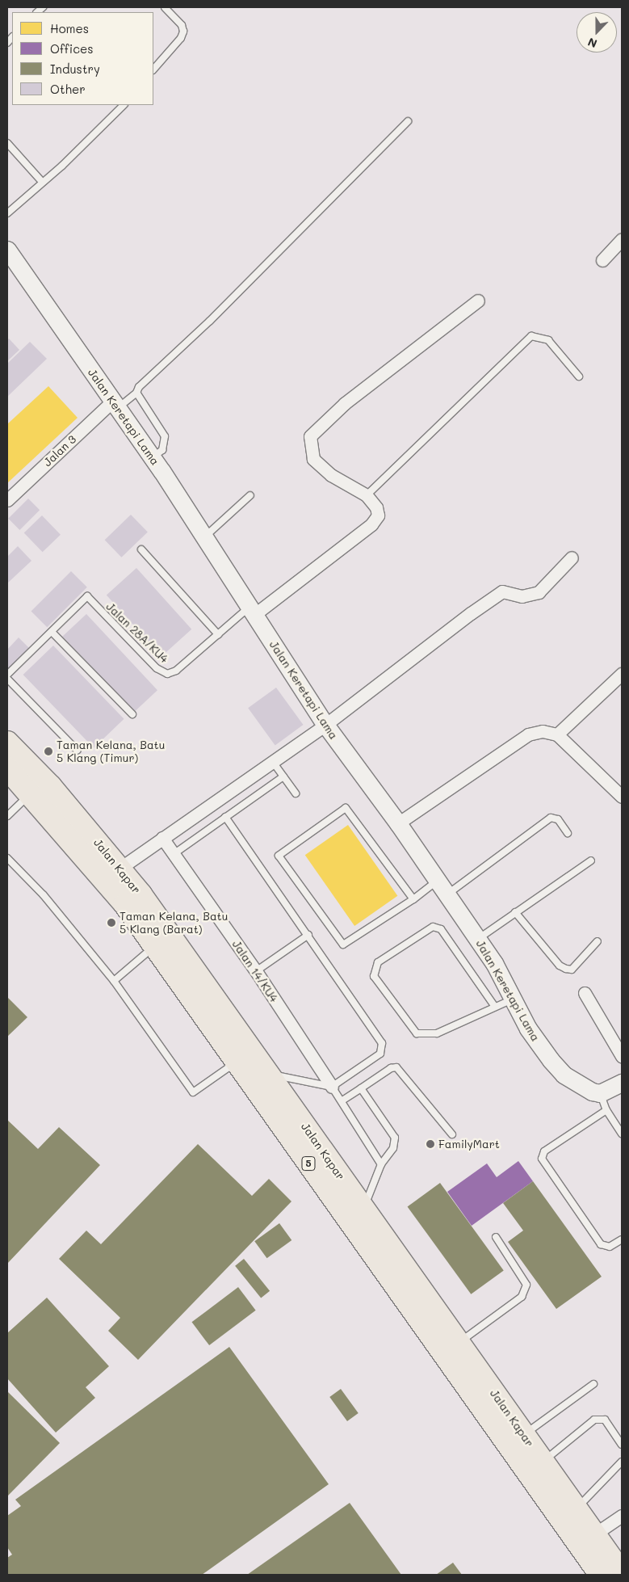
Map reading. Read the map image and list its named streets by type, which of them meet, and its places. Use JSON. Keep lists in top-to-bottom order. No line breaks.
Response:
{"streets":{"highway":["Jalan Kapar","5"],"street":["Jalan Keretapi Lama","Jalan 3","Jalan 14/KU4"],"lane":["Jalan 28A/KU4"]},"crossings":[["Jalan Keretapi Lama","Jalan 3"],["Jalan Keretapi Lama","Jalan 28A/KU4"]],"places":["Taman Kelana, Batu 5 Klang (Timur)","Taman Kelana, Batu 5 Klang (Barat)","FamilyMart"],"legend":["Homes","Offices","Industry","Other"],"north":"bottom"}
